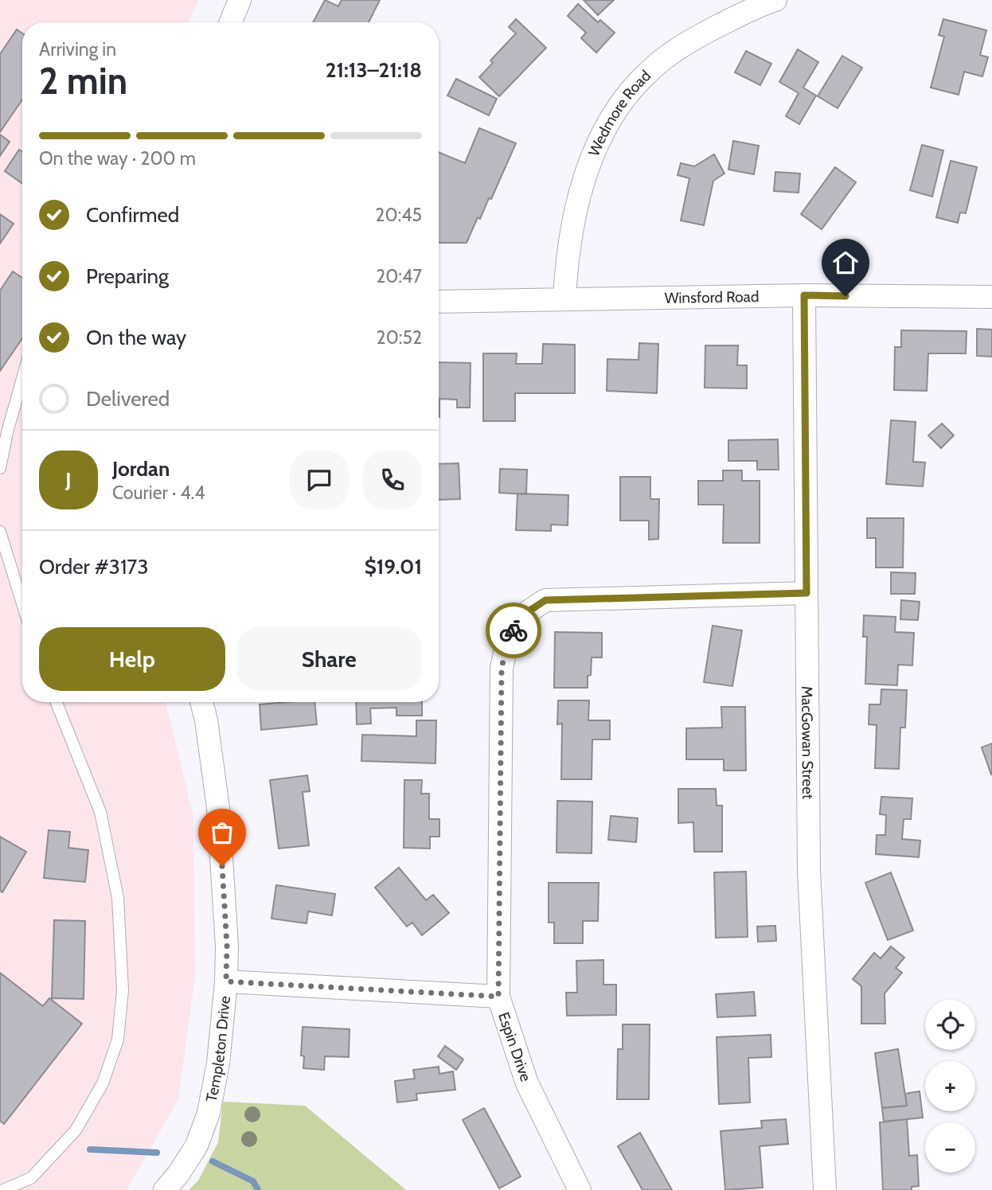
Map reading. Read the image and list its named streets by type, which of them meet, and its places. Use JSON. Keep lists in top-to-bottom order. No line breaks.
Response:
{"streets":{"street":["Wedmore Road","Winsford Road","MacGowan Street","Espin Drive","Templeton Drive"]},"crossings":[["Wedmore Road","Winsford Road"],["Winsford Road","MacGowan Street"],["Espin Drive","Templeton Drive"]],"page":{"heading":["2 min","Arriving in","21:13–21:18"],"panel":["Jordan","Courier · 4.4","Order #3173","$19.01"],"bar":"On the way · 200 m","list":[["Confirmed","20:45"],["Preparing","20:47"],["On the way","20:52"],"Delivered"],"round":"J","buttons":["Help","Share"],"map_buttons":["+","−"]}}
